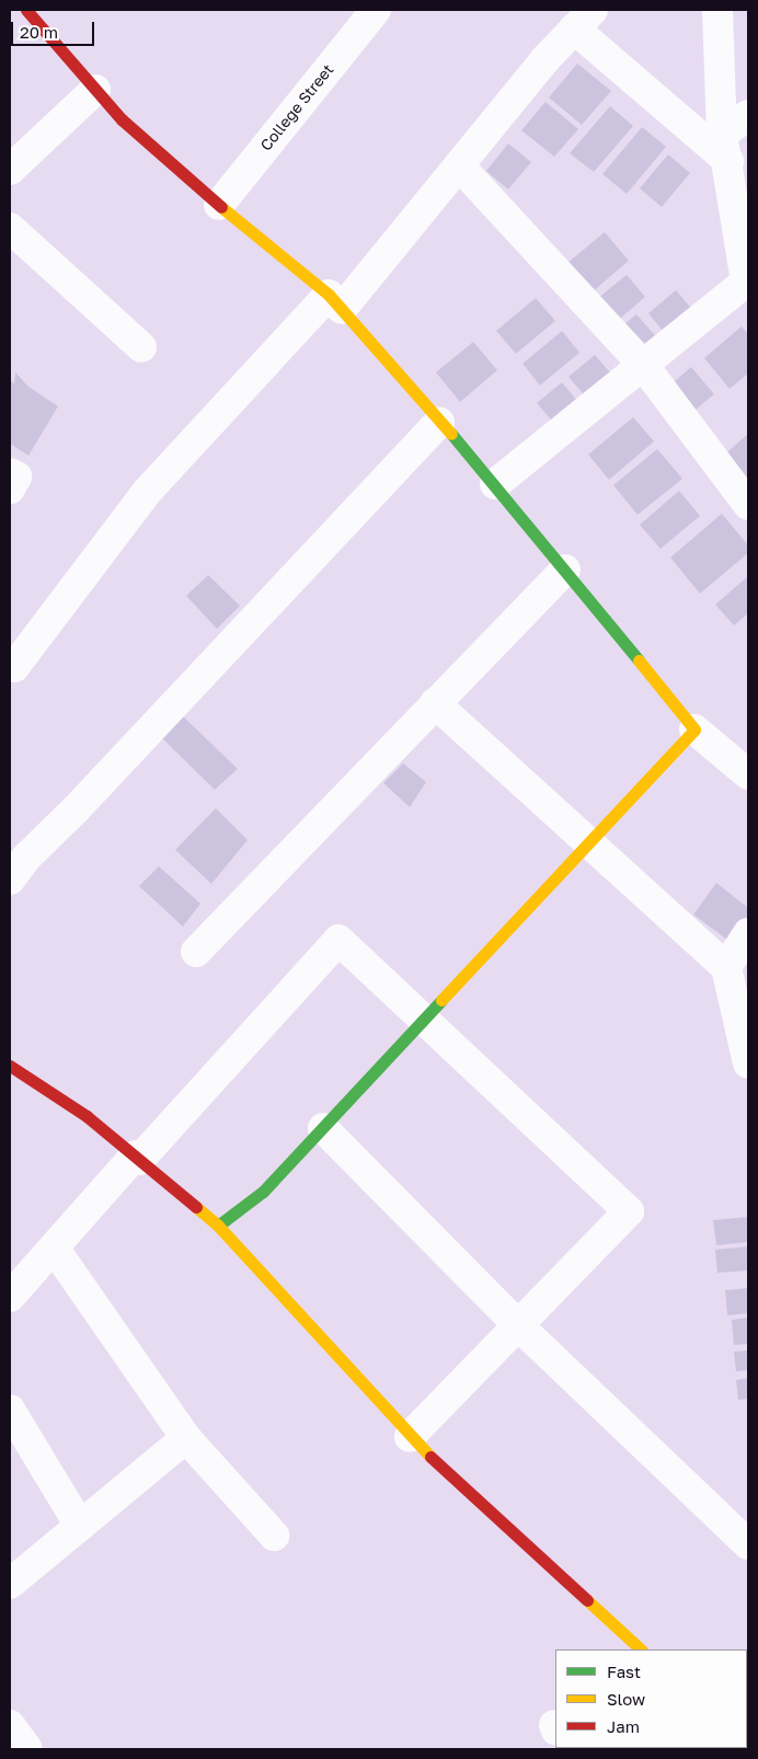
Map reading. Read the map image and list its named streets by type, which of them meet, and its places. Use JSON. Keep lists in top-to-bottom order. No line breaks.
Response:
{"streets":{"street":["College Street"]},"legend":["Fast","Slow","Jam"],"scale_bar":"20 m"}
